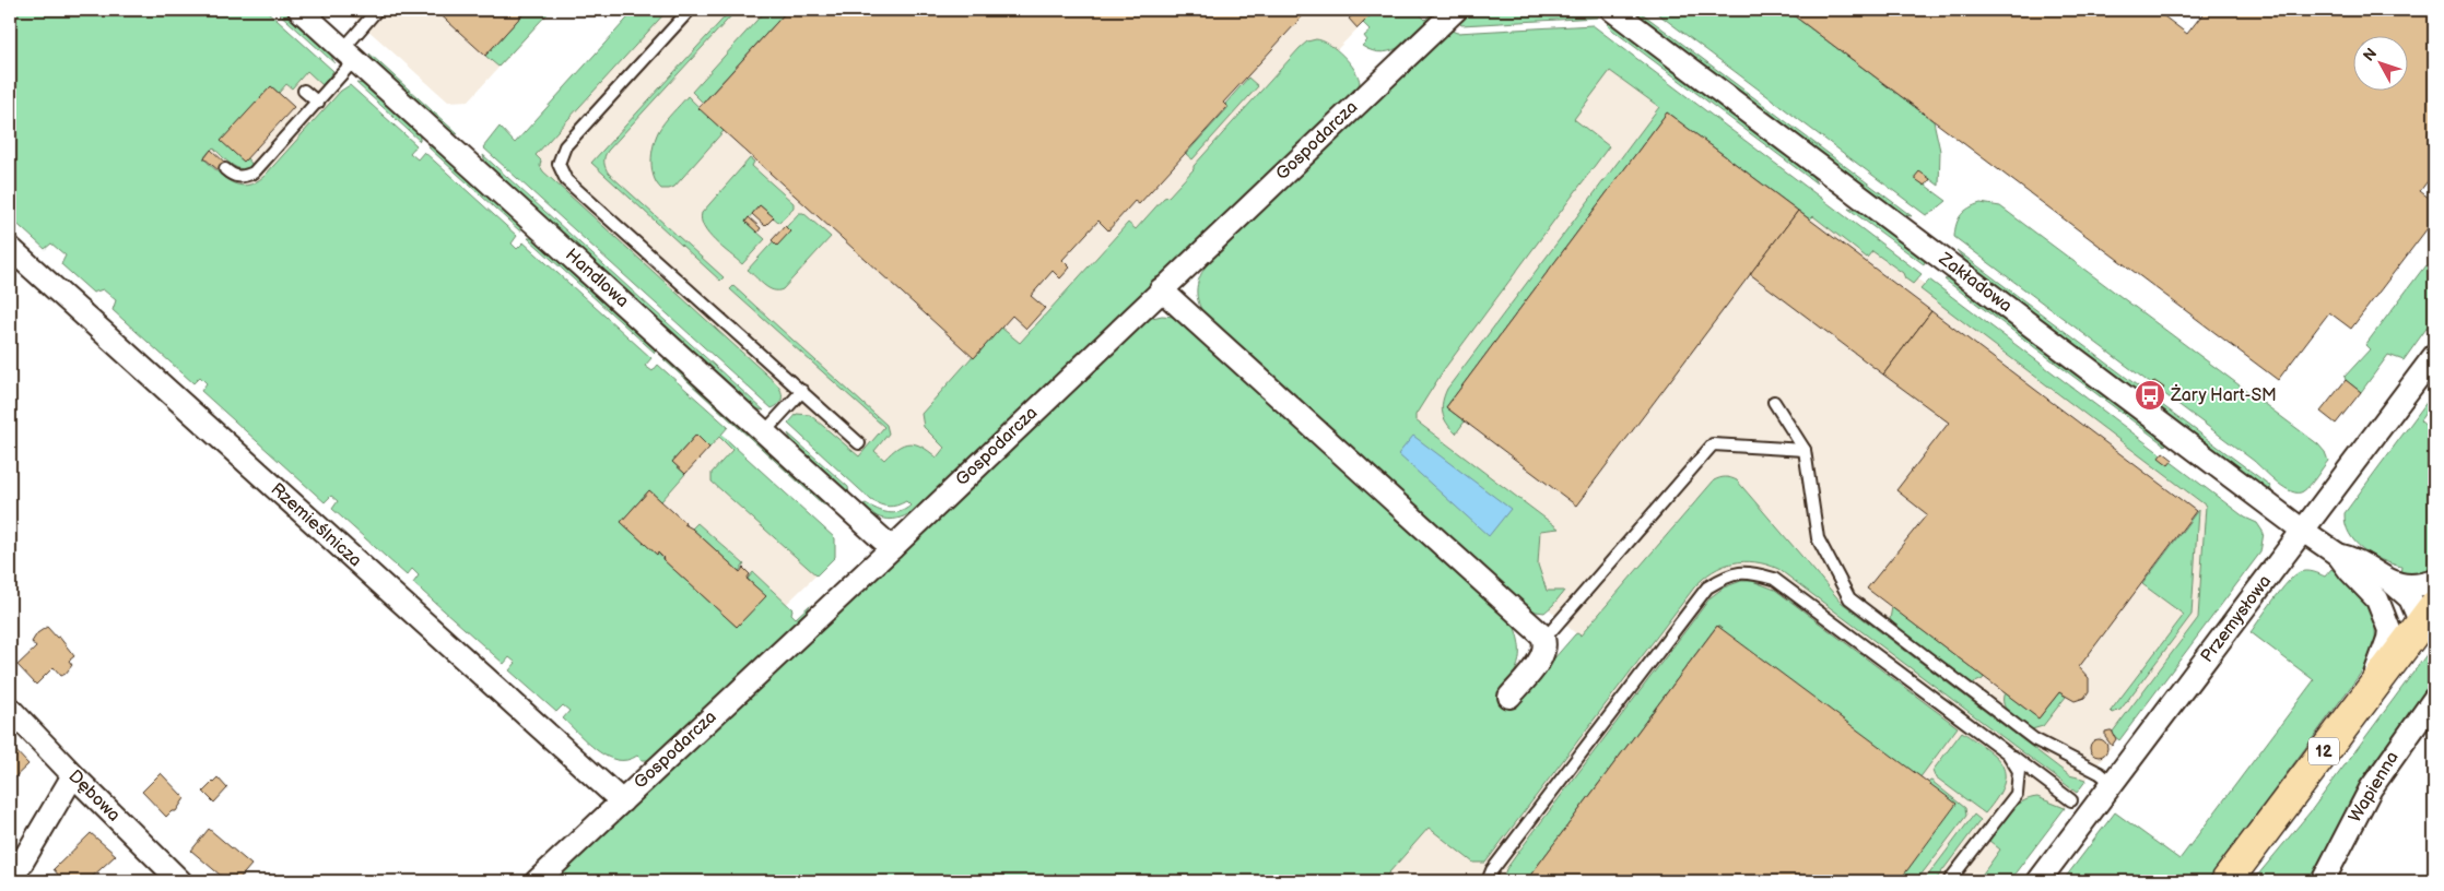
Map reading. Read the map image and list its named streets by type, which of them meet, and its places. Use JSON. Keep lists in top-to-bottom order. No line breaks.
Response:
{"streets":{"main road":["12"],"street":["Gospodarcza","Handlowa","Zakładowa","Rzemieślnicza","Przemysłowa","Wapienna","Dębowa"]},"crossings":[["Gospodarcza","Handlowa"],["Gospodarcza","Rzemieślnicza"],["Zakładowa","Przemysłowa"],["Zakładowa","12"]],"places":{"bus stop":["Żary Hart-SM"]},"north":"top left"}
